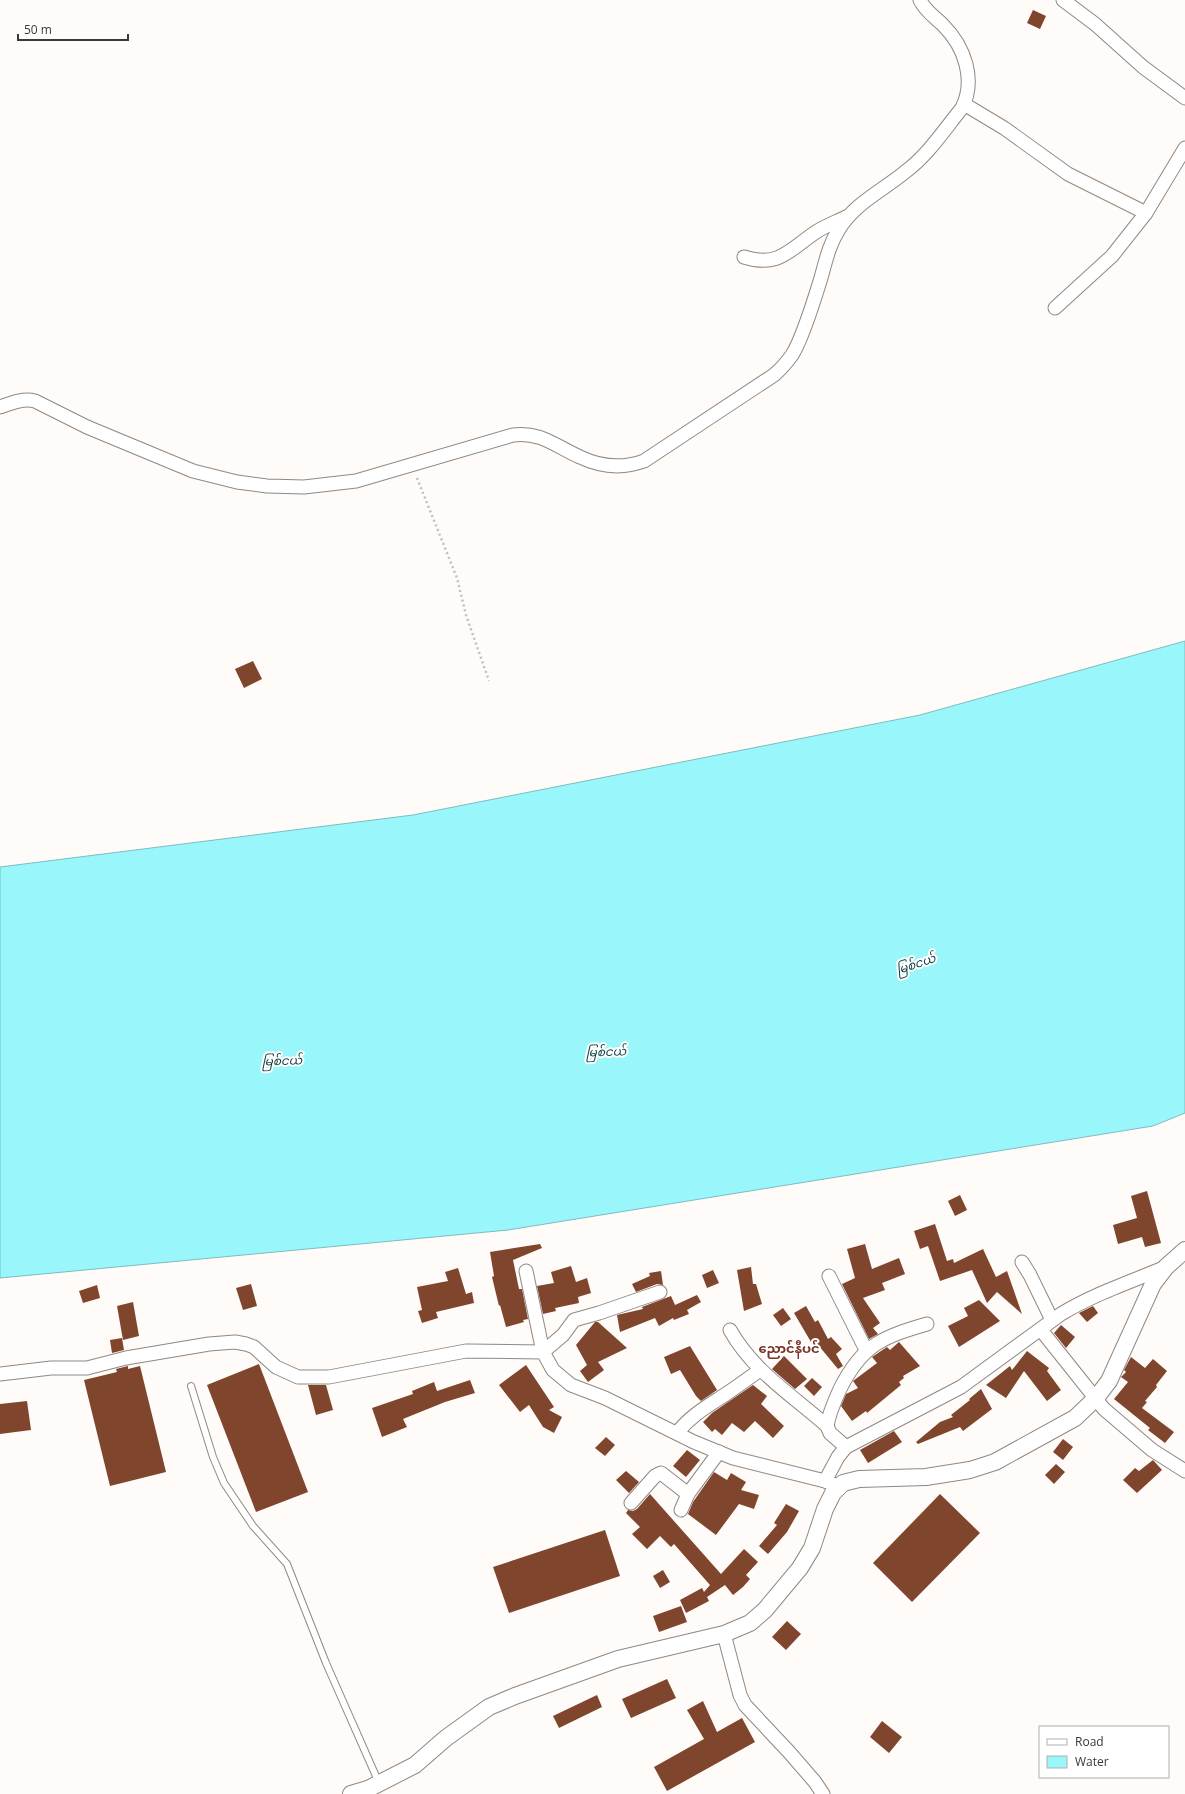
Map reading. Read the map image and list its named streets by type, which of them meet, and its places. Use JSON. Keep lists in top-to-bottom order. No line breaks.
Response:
{"districts":["ညောင်နီပင်"],"water":["မြစ်ငယ်"],"legend":["Road","Water"],"scale_bar":"50 m"}
